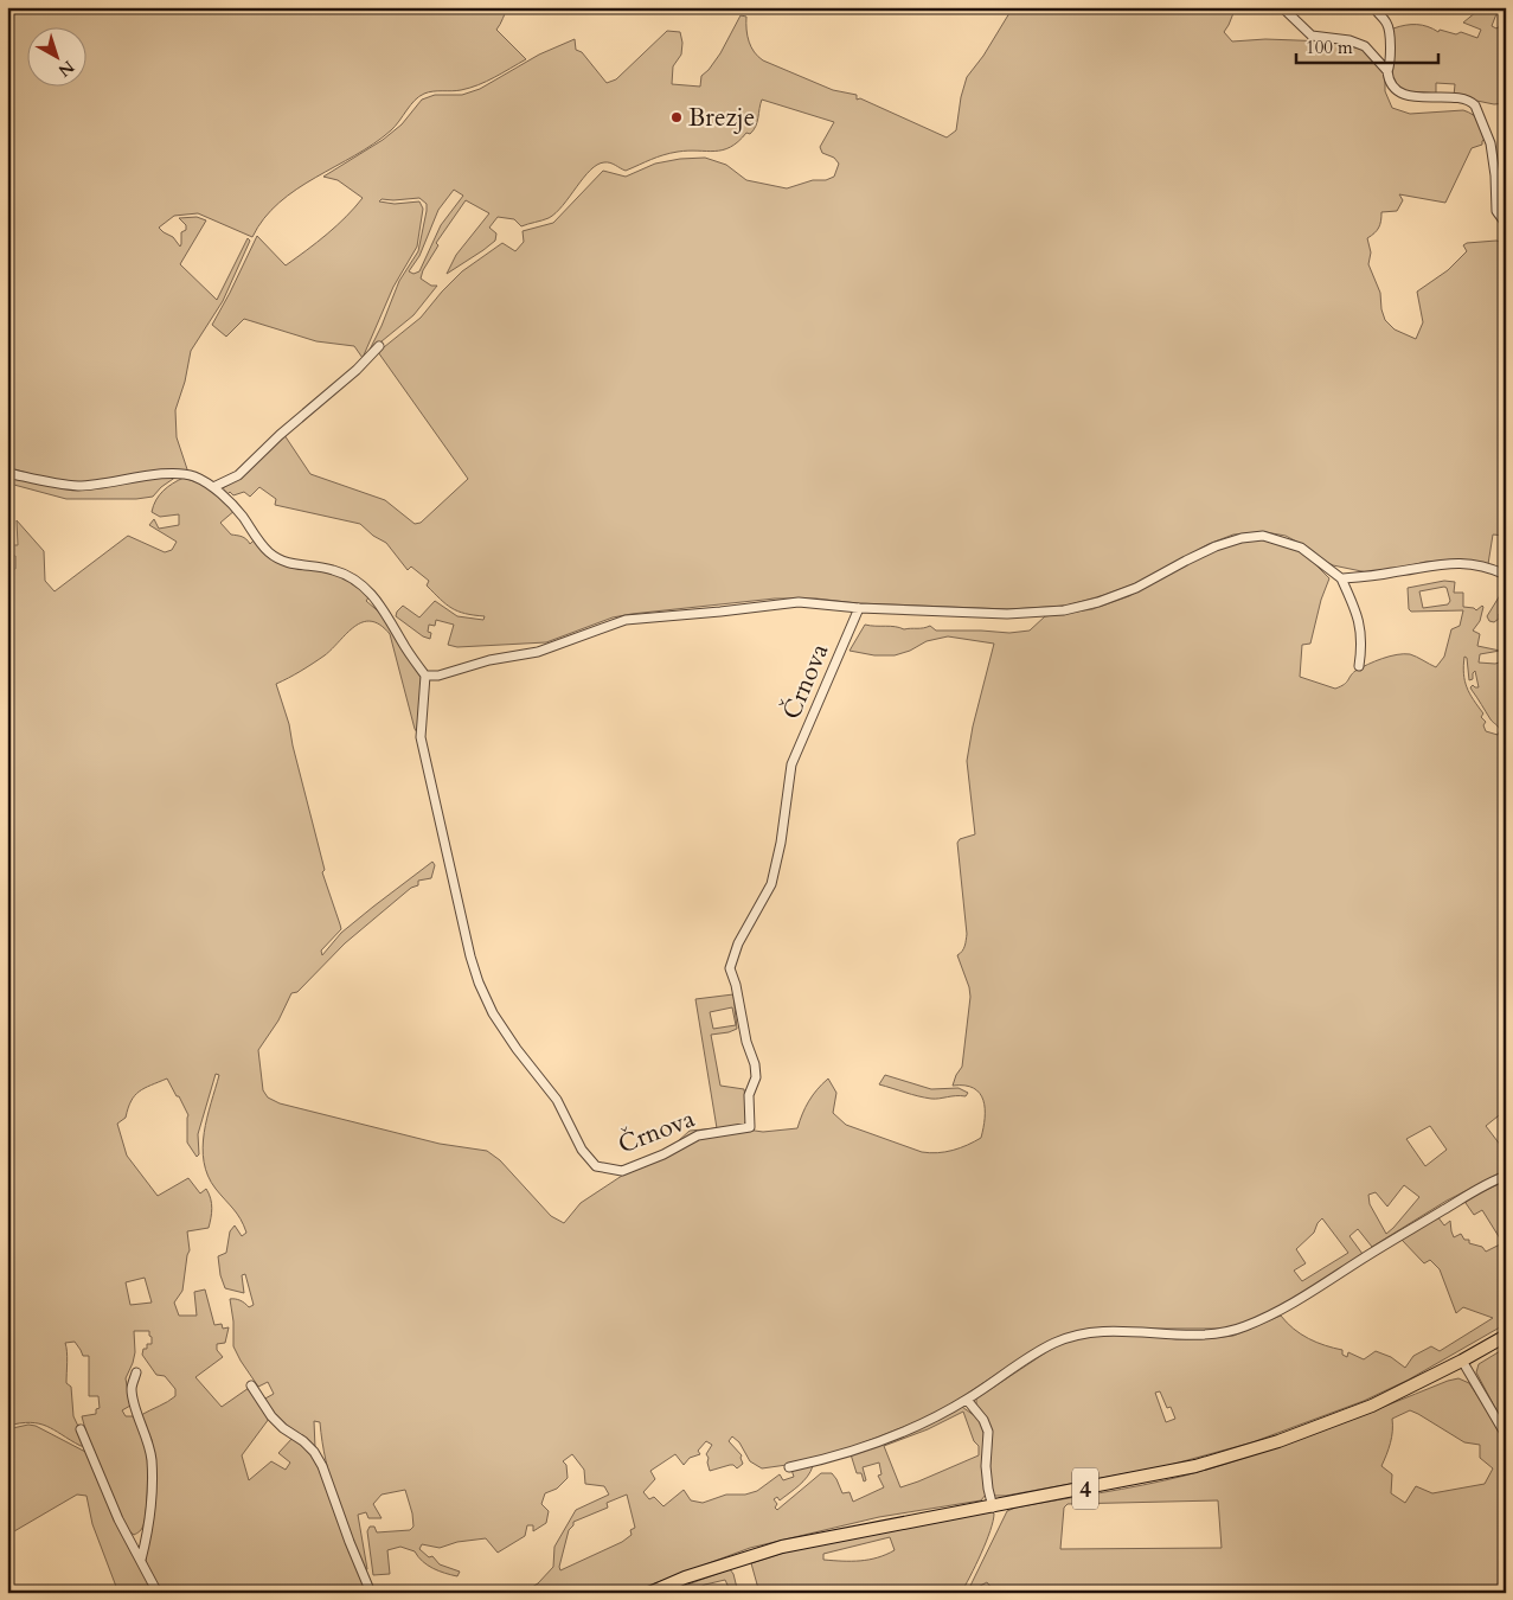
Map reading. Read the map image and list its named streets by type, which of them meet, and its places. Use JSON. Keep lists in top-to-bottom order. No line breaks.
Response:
{"streets":{"main road":["4"],"street":["Črnova"]},"places":["Brezje"],"scale_bar":"100 m","north":"bottom right"}
